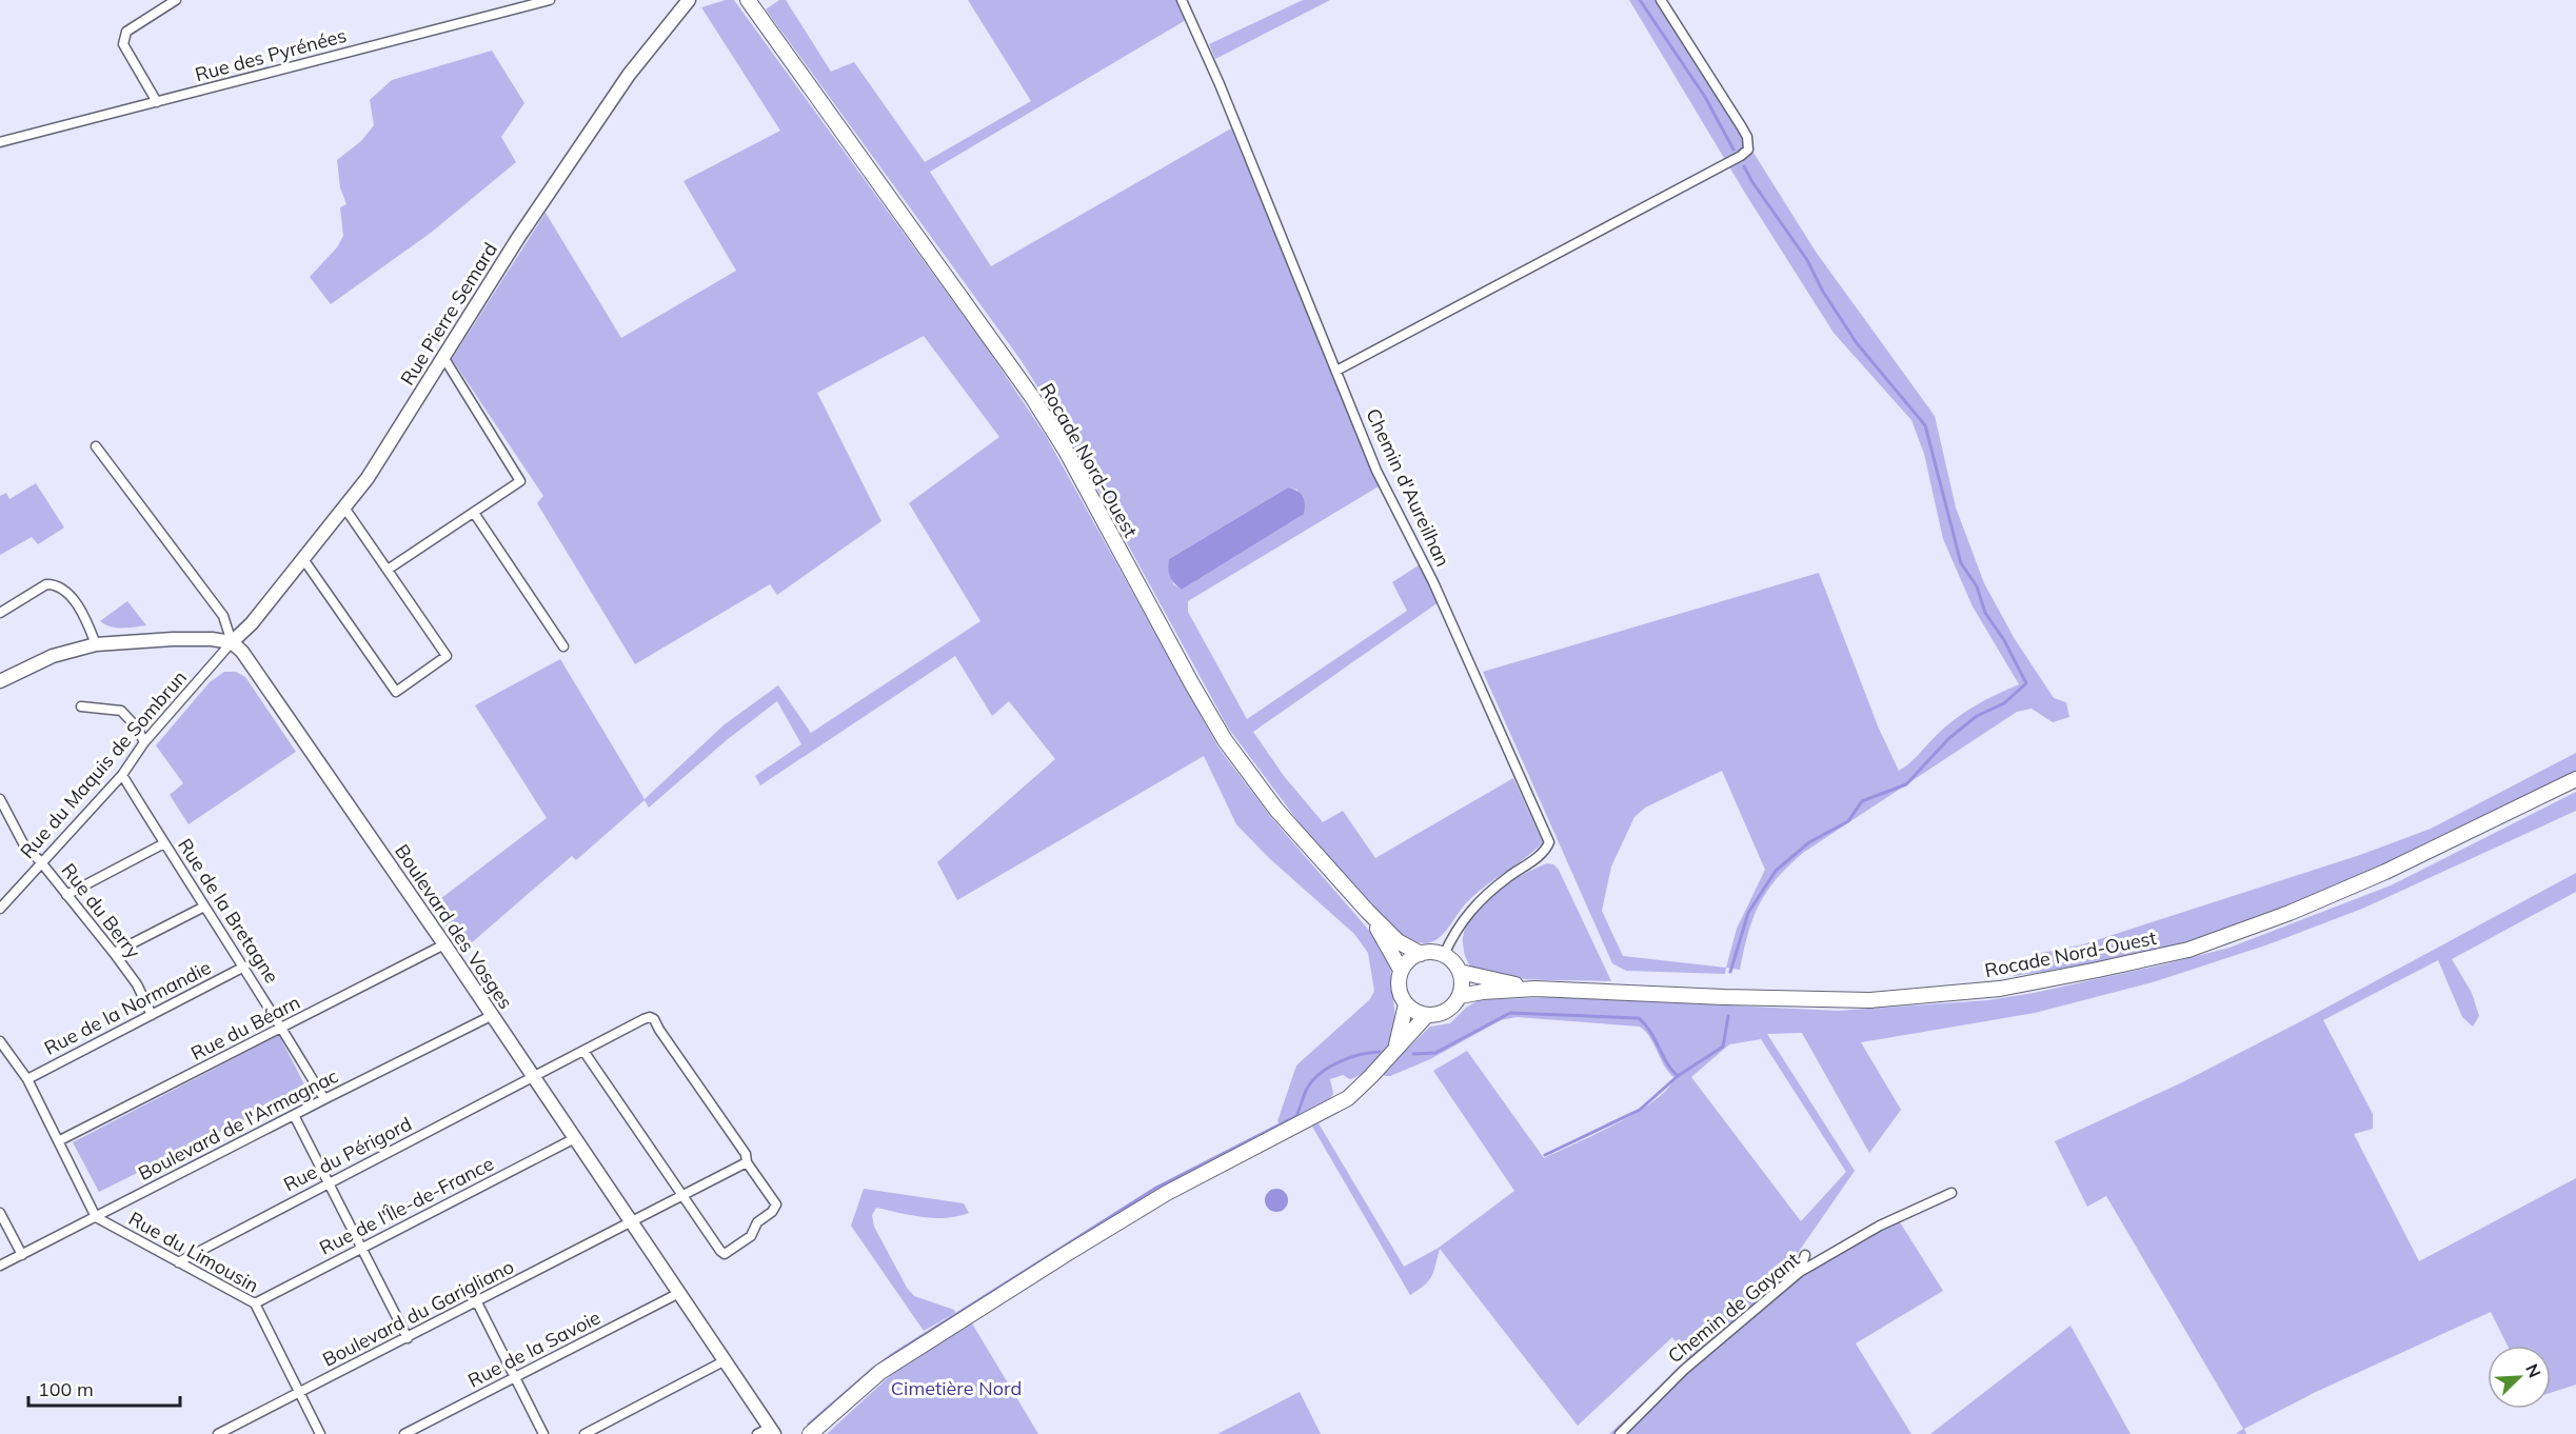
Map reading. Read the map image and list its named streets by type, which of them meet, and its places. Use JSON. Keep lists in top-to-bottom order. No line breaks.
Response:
{"streets":{"main road":["Rue Pierre Semard","Rocade Nord-Ouest","Boulevard des Vosges"],"street":["Rue des Pyrénées","Chemin d'Aureilhan","Rue du Maquis de Sombrun","Rue du Berry","Rue de la Bretagne","Rue de la Normandie","Rue du Béarn","Boulevard de l'Armagnac","Rue du Périgord","Rue de l'Île-de-France","Rue du Limousin","Chemin de Gayant","Boulevard du Garigliano","Rue de la Savoie"]},"crossings":[["Rue Pierre Semard","Rue du Maquis de Sombrun"],["Rue Pierre Semard","Boulevard des Vosges"],["Rocade Nord-Ouest","Chemin d'Aureilhan"],["Rue du Maquis de Sombrun","Rue du Berry"],["Rue du Maquis de Sombrun","Rue de la Bretagne"],["Rue du Maquis de Sombrun","Boulevard des Vosges"],["Rue du Berry","Rue de la Normandie"],["Rue de la Bretagne","Rue de la Normandie"],["Rue de la Bretagne","Rue du Béarn"],["Rue de la Bretagne","Boulevard de l'Armagnac"],["Boulevard des Vosges","Rue du Béarn"],["Boulevard des Vosges","Boulevard de l'Armagnac"],["Boulevard des Vosges","Rue du Périgord"],["Boulevard des Vosges","Rue de l'Île-de-France"],["Boulevard des Vosges","Boulevard du Garigliano"],["Boulevard des Vosges","Rue de la Savoie"],["Boulevard de l'Armagnac","Rue du Limousin"],["Rue du Périgord","Rue du Limousin"],["Rue du Périgord","Boulevard du Garigliano"],["Rue de l'Île-de-France","Rue du Limousin"],["Rue du Limousin","Boulevard du Garigliano"]],"parks":["Cimetière Nord"],"scale_bar":"100 m","north":"top right"}
